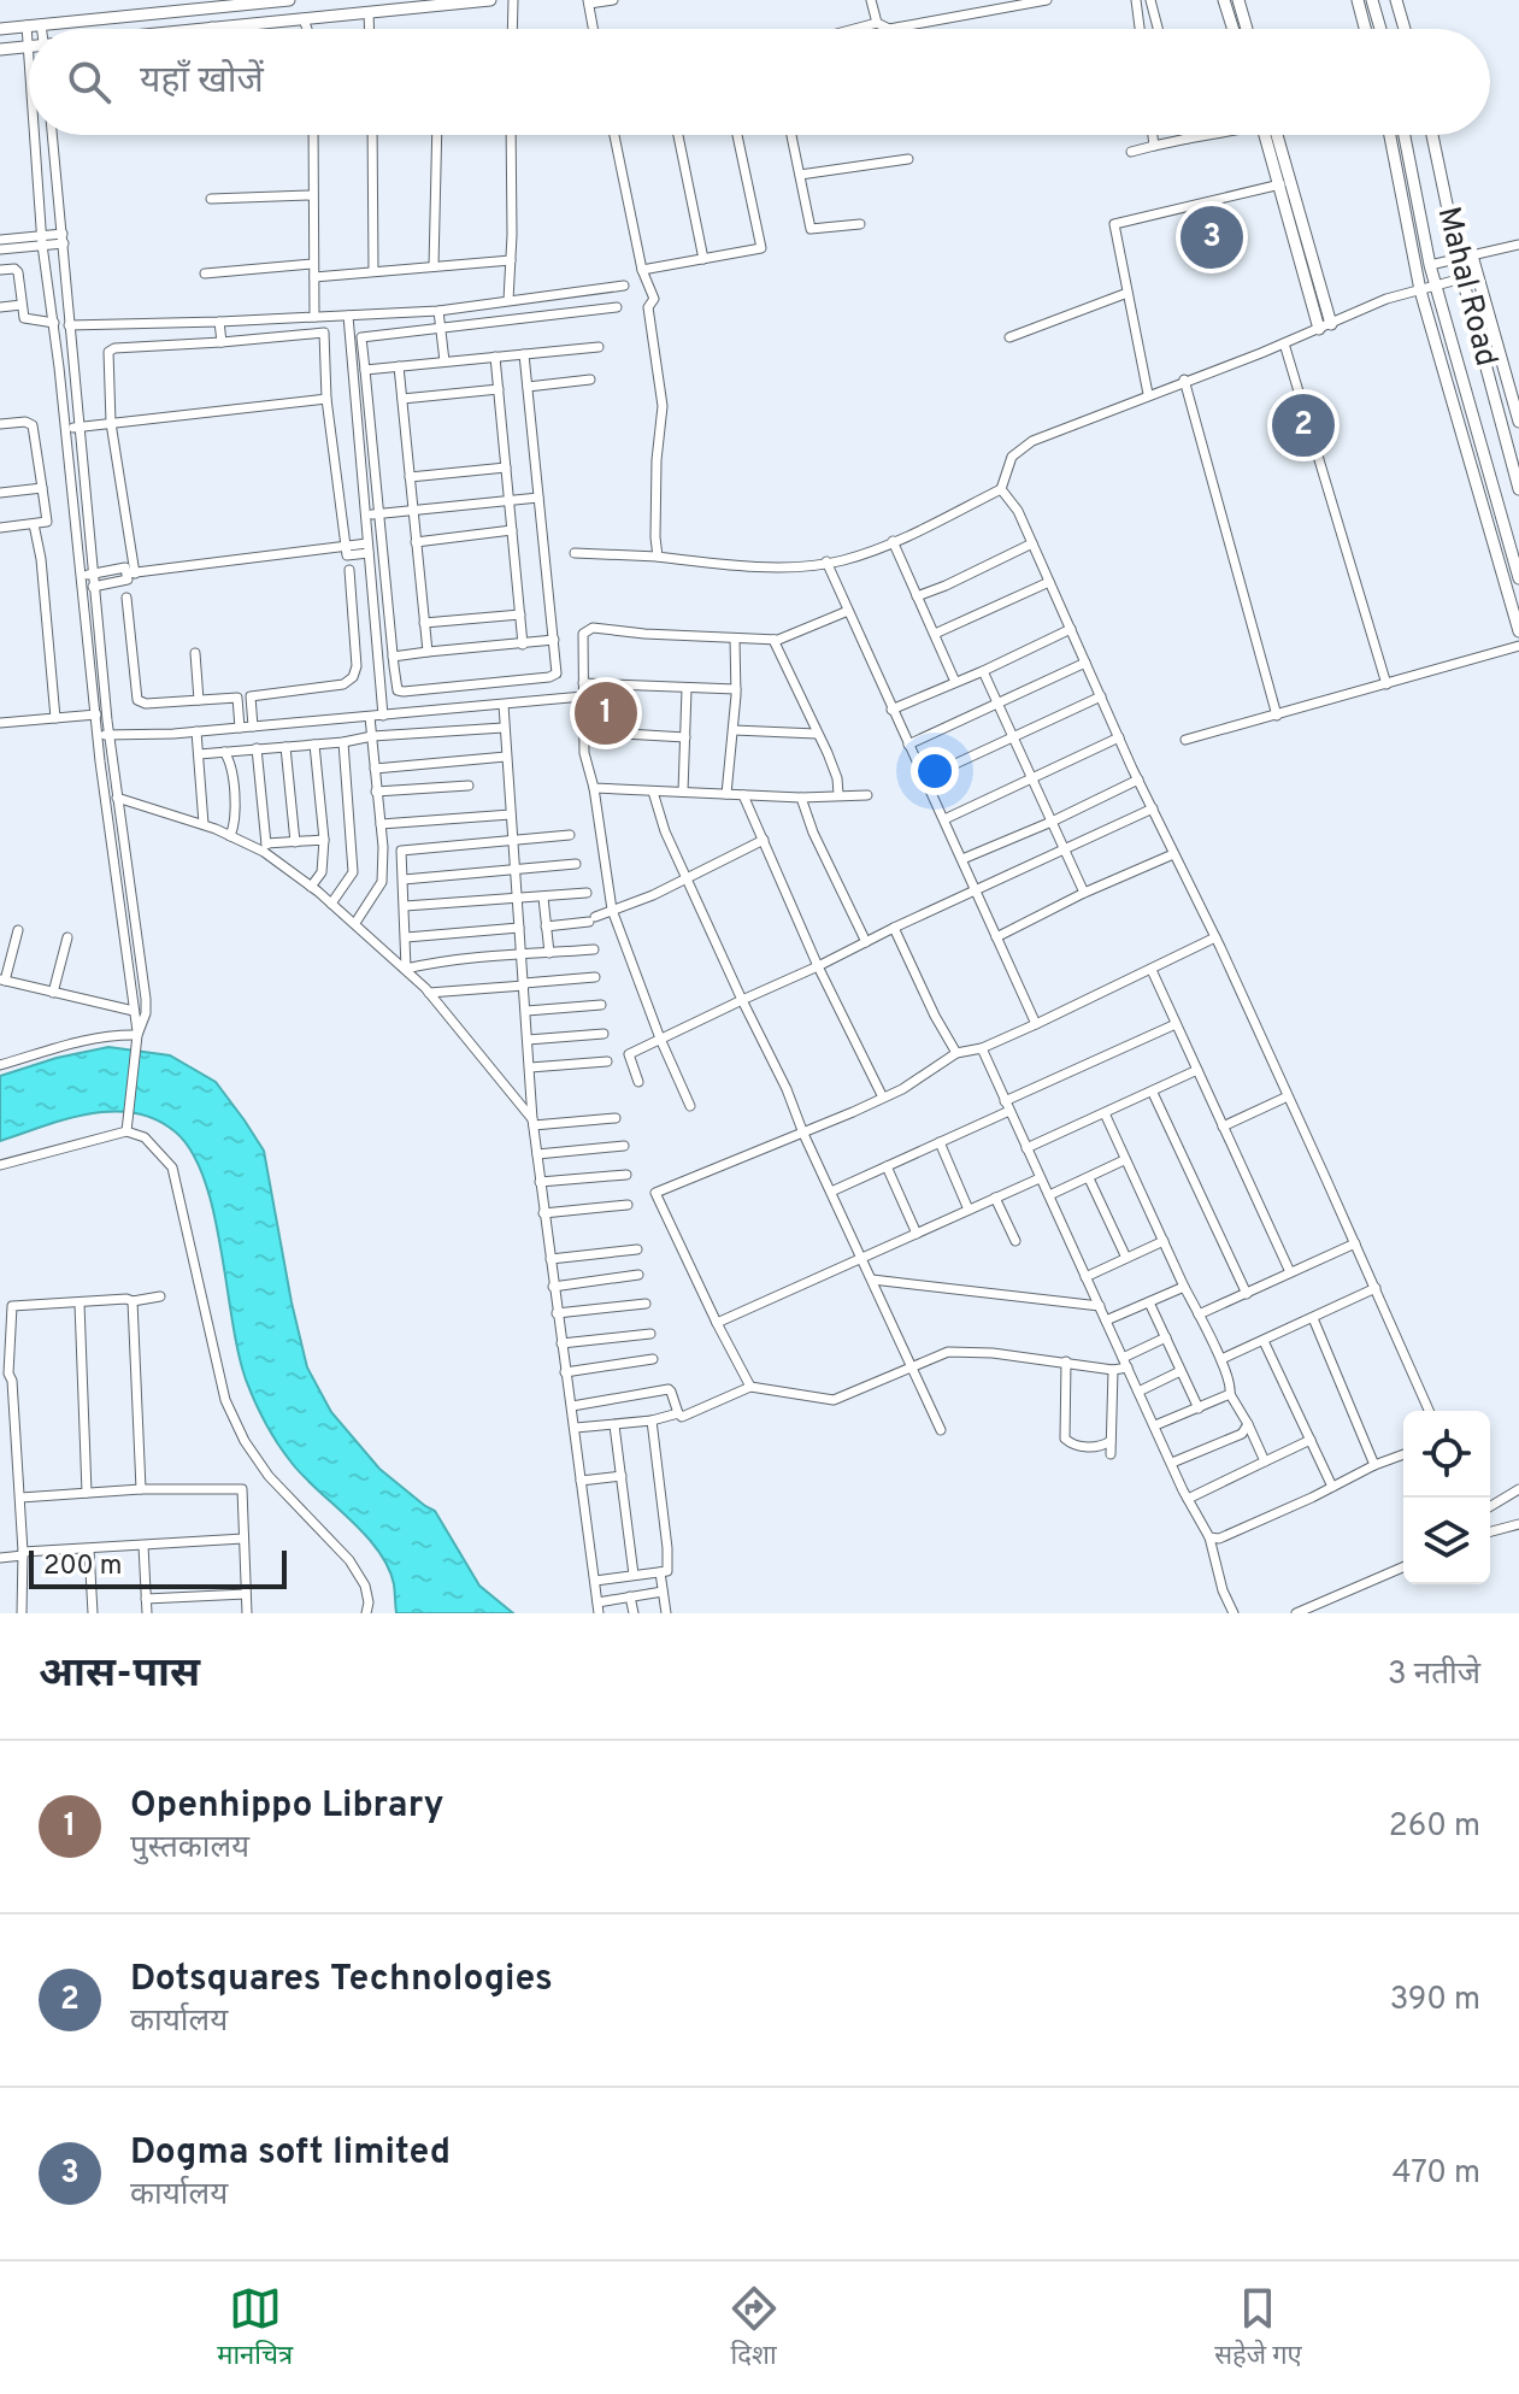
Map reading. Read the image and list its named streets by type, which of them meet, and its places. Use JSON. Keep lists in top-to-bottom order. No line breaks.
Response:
{"streets":{"main road":["Mahal Road"]},"scale_bar":"200 m","page":{"search":"यहाँ खोजें","pins":["3","2","1"],"scale":"200 m","heading":["आस-पास","3 नतीजे"],"list":[{"mark":"1","name":"Openhippo Library","note":"पुस्तकालय","value":"260 m"},{"mark":"2","name":"Dotsquares Technologies","note":"कार्यालय","value":"390 m"},{"mark":"3","name":"Dogma soft limited","note":"कार्यालय","value":"470 m"}],"nav":["मानचित्र","दिशा","सहेजे गए"]}}
